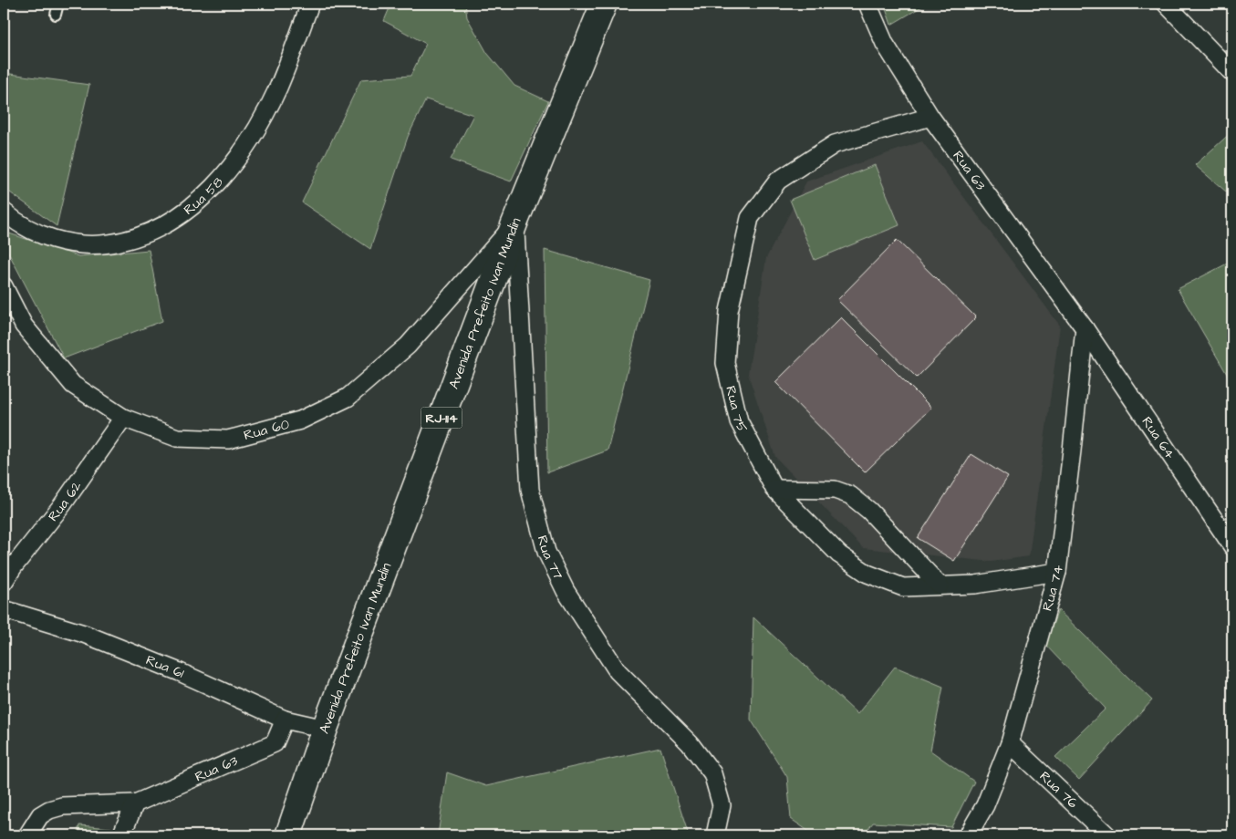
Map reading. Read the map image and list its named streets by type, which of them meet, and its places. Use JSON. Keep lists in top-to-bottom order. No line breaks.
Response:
{"streets":{"main road":["Avenida Prefeito Ivan Mundin","RJ-114"],"street":["Rua 63","Rua 58","Rua 75","Rua 60","Rua 64","Rua 62","Rua 77","Rua 74","Rua 61","Rua 76"]},"crossings":[["Rua 63","Rua 75"],["Rua 63","Rua 64"],["Rua 63","Rua 74"],["Rua 63","Rua 61"],["Avenida Prefeito Ivan Mundin","Rua 60"],["Avenida Prefeito Ivan Mundin","Rua 77"],["Avenida Prefeito Ivan Mundin","Rua 61"],["Rua 75","Rua 74"],["Rua 60","Rua 62"],["Rua 60","Rua 77"],["Rua 64","Rua 74"],["Rua 74","Rua 76"]]}
